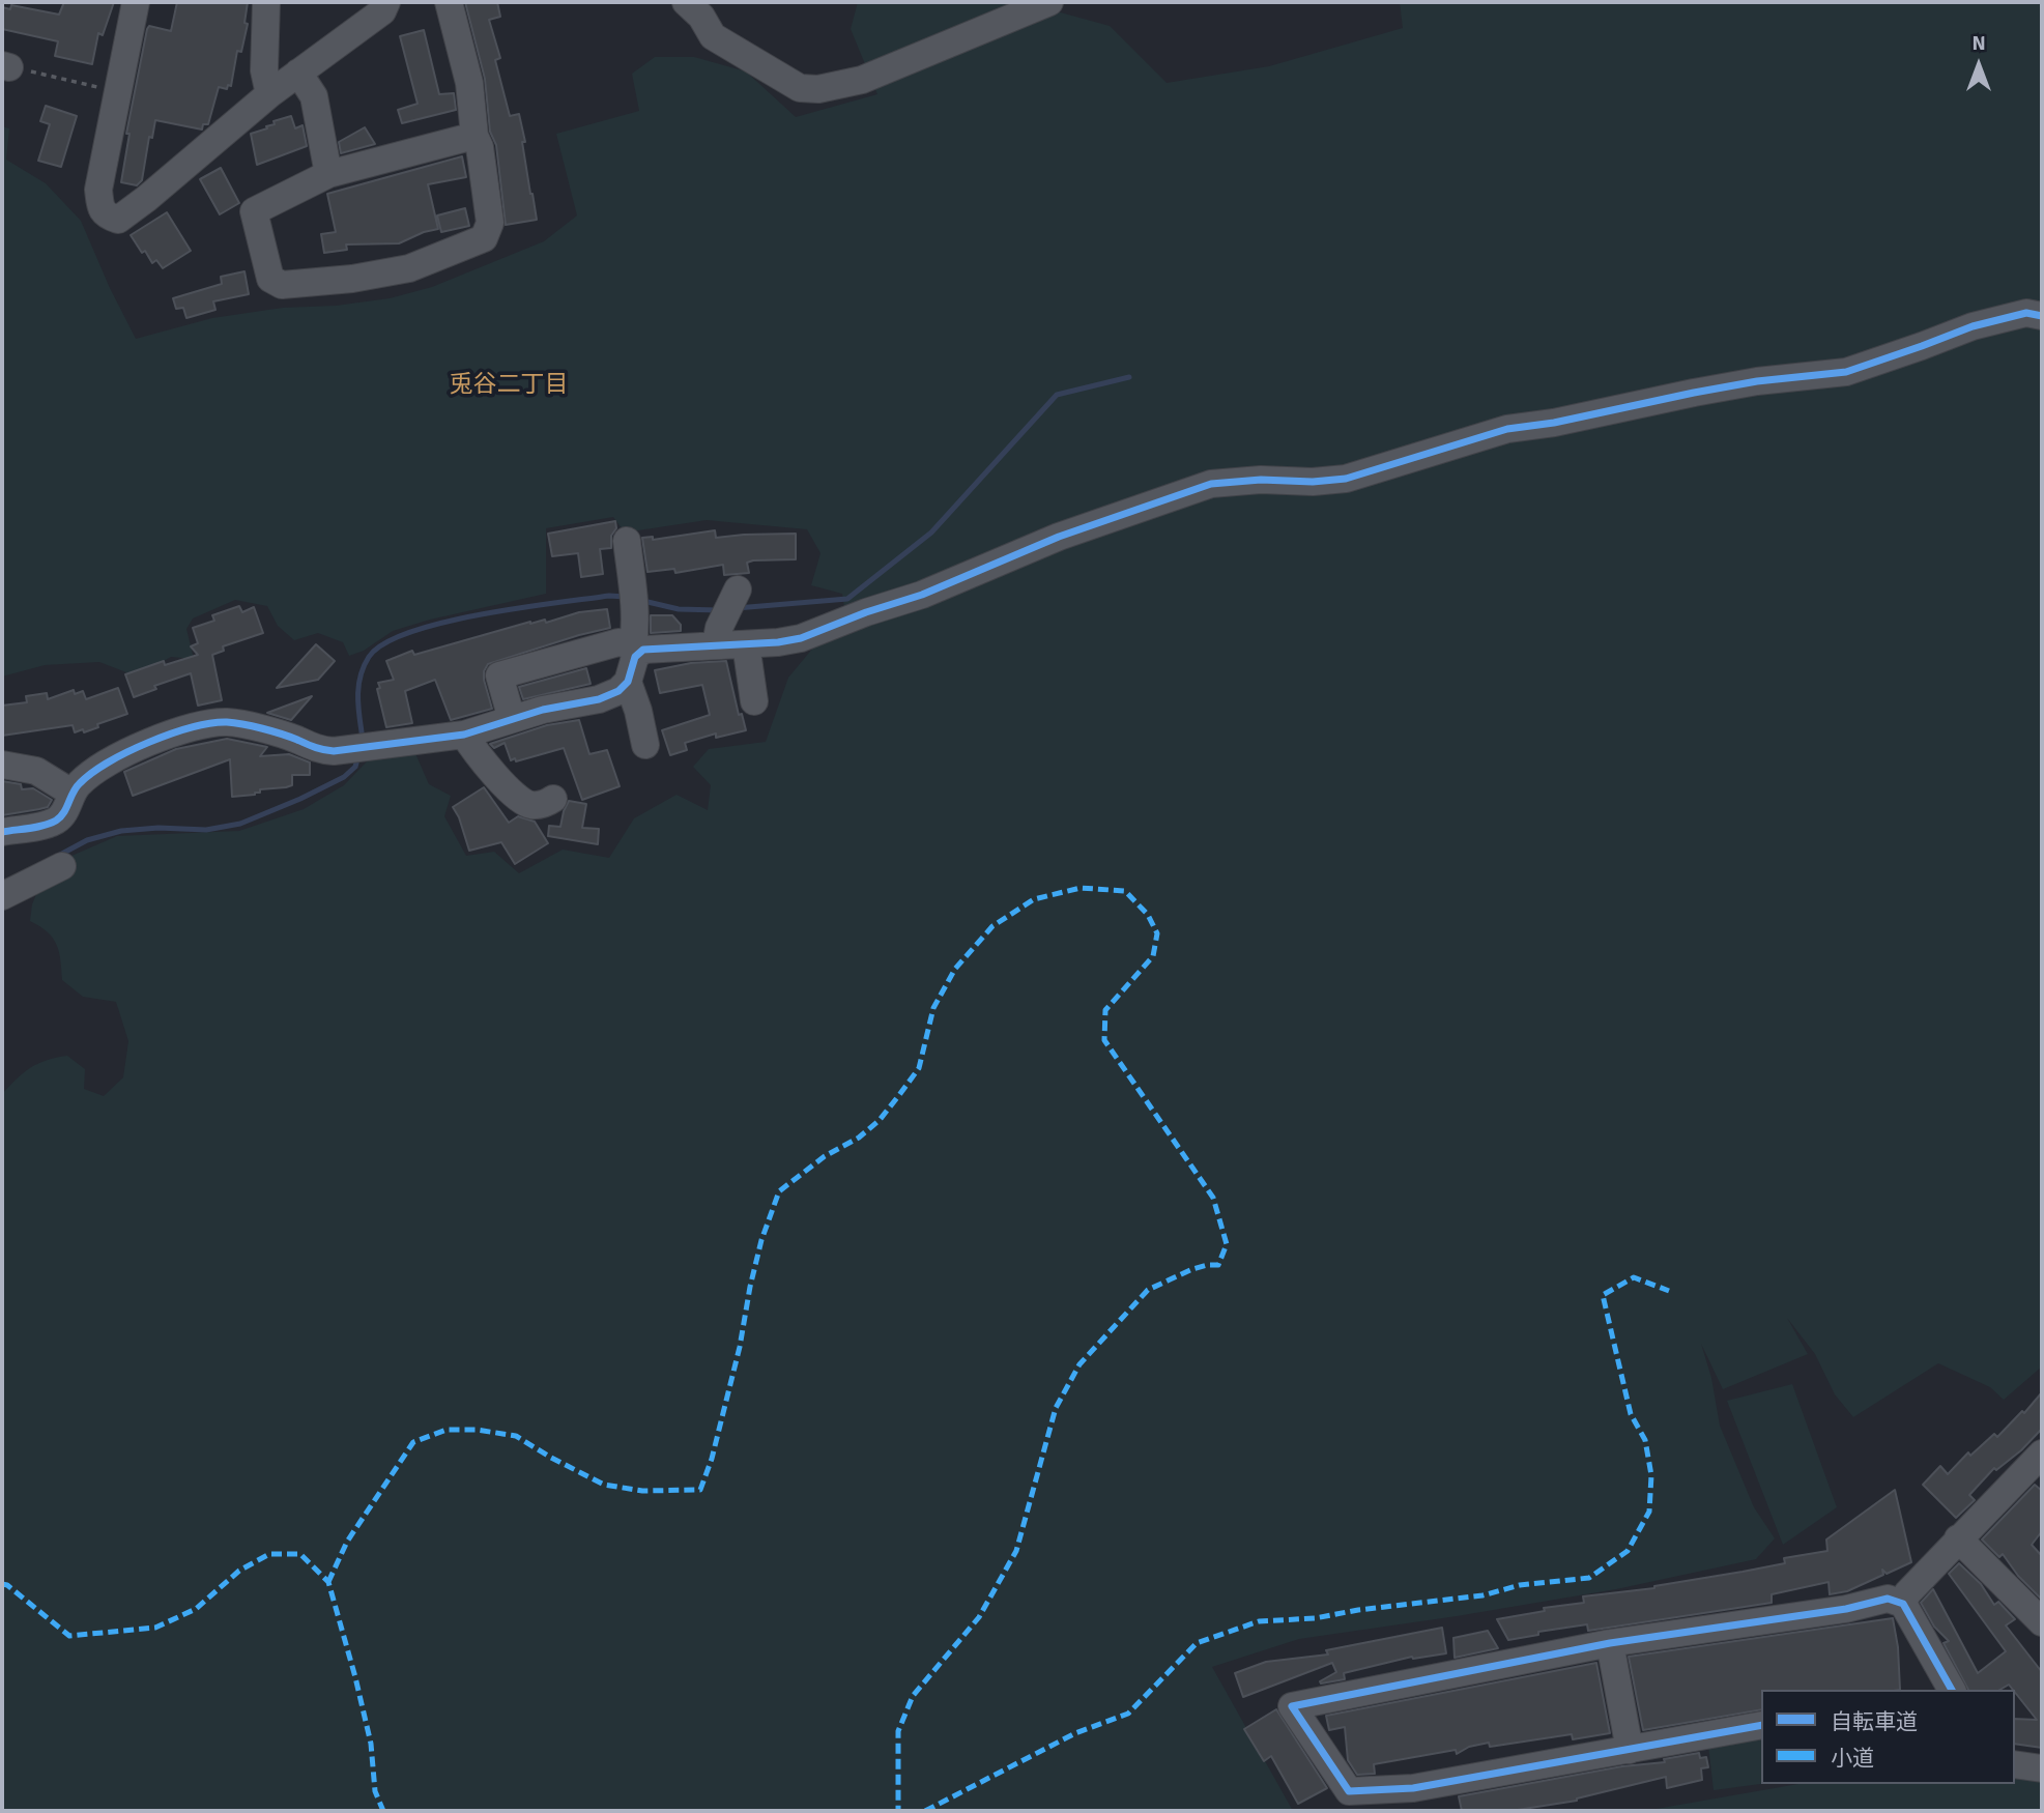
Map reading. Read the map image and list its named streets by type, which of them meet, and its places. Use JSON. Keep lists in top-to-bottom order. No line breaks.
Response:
{"districts":["兎谷二丁目"],"legend":["自転車道","小道"],"north":"top"}
